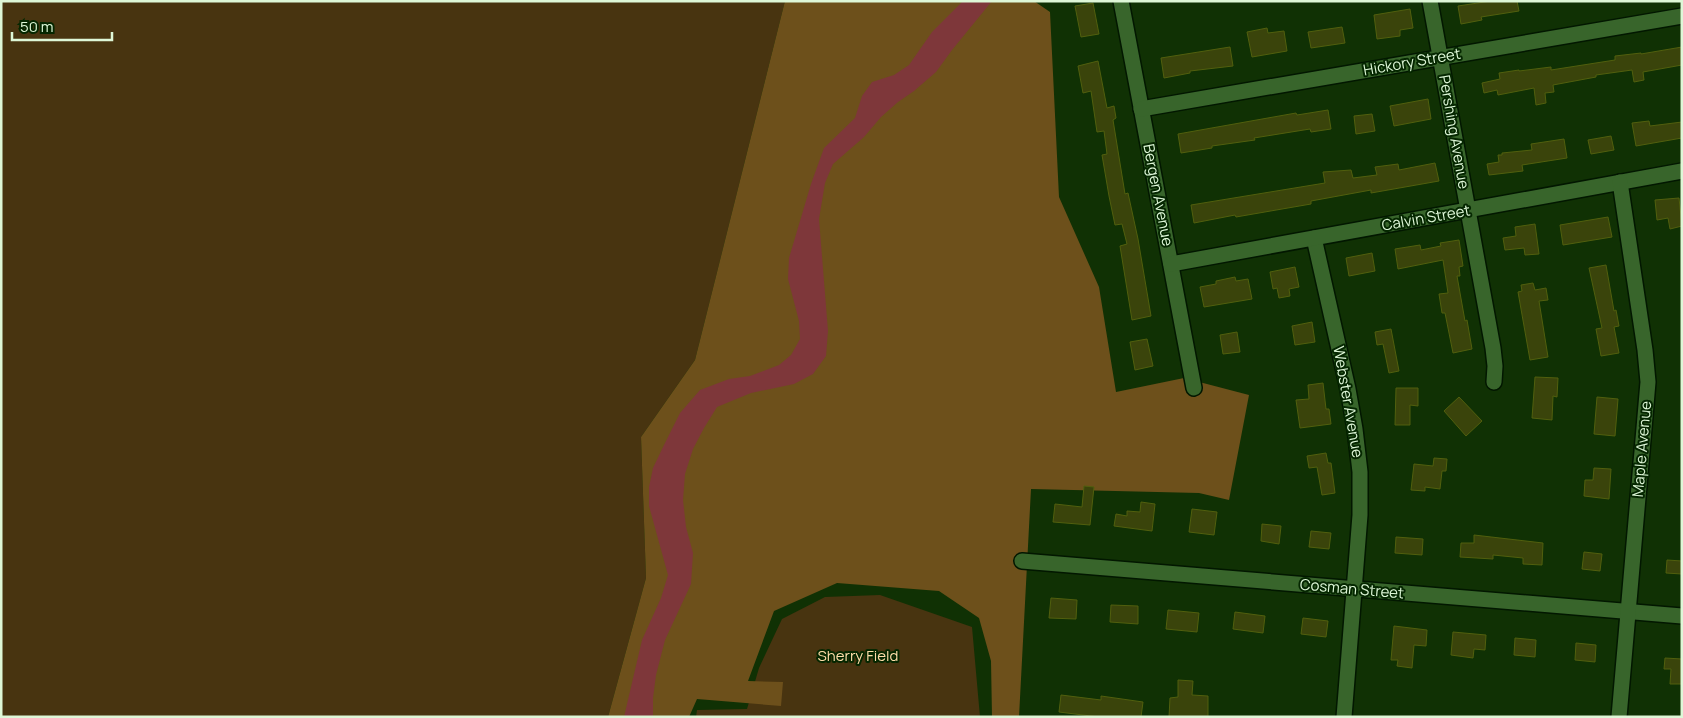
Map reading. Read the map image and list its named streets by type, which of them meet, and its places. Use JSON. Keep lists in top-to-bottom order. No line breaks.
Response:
{"streets":{"street":["Hickory Street","Pershing Avenue","Bergen Avenue","Calvin Street","Webster Avenue","Maple Avenue","Cosman Street"]},"crossings":[["Hickory Street","Pershing Avenue"],["Hickory Street","Bergen Avenue"],["Pershing Avenue","Calvin Street"],["Bergen Avenue","Calvin Street"],["Calvin Street","Webster Avenue"],["Calvin Street","Maple Avenue"],["Webster Avenue","Cosman Street"],["Maple Avenue","Cosman Street"]],"parks":["Sherry Field"],"scale_bar":"50 m"}
